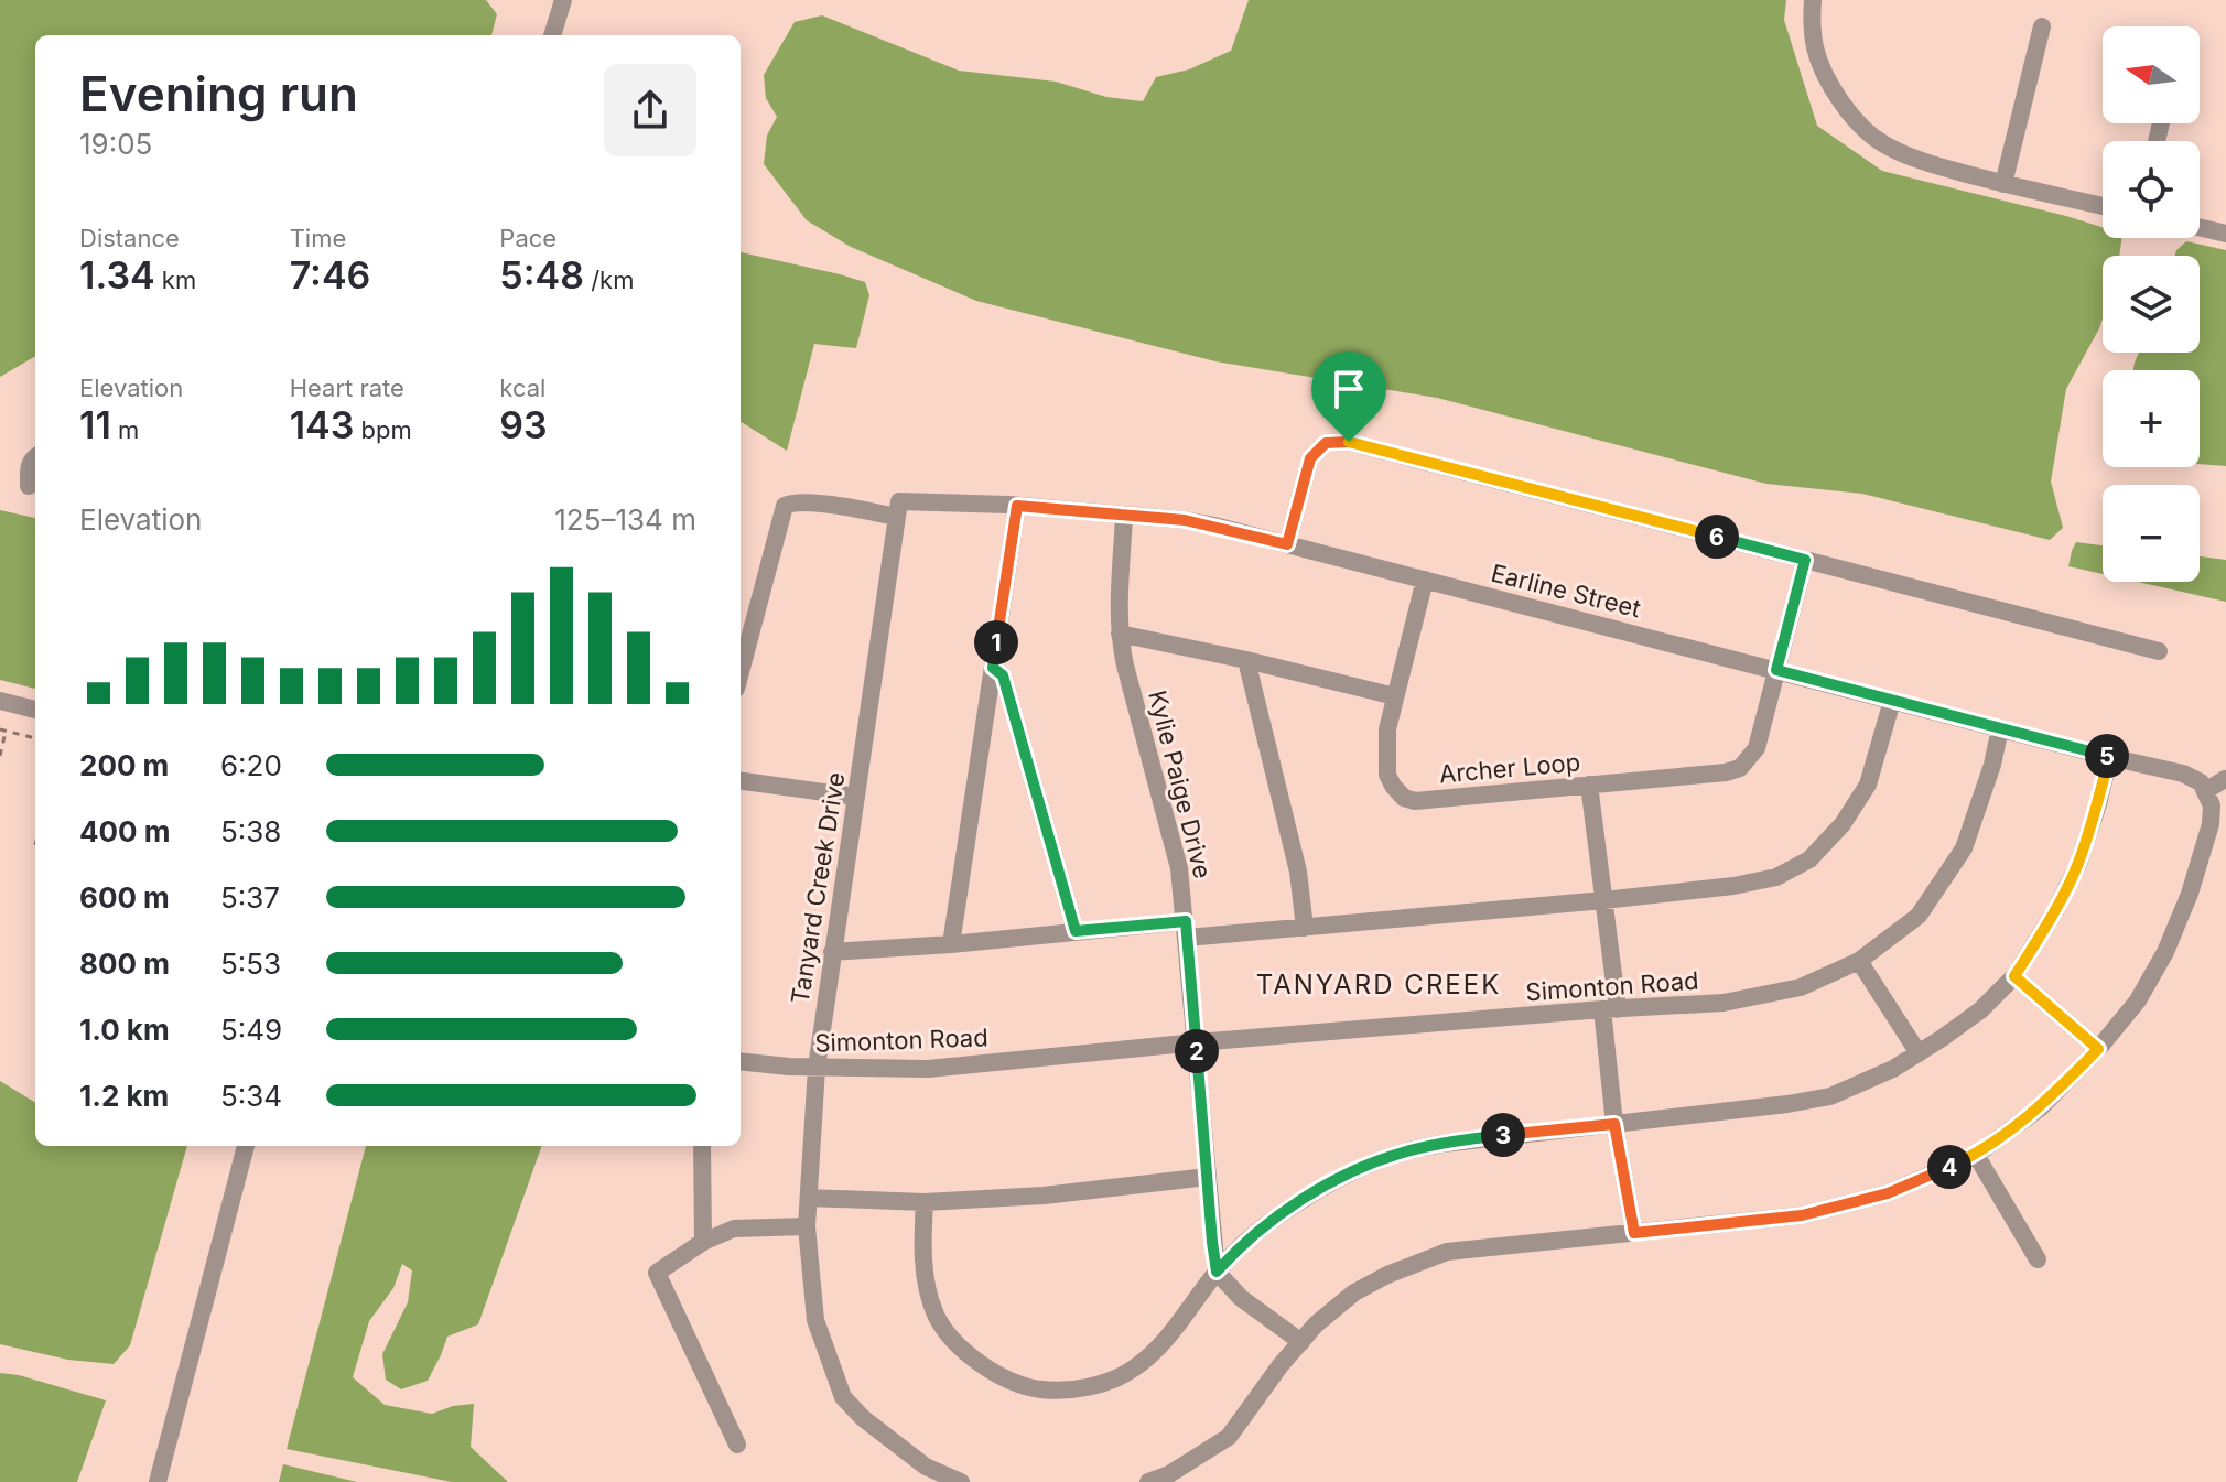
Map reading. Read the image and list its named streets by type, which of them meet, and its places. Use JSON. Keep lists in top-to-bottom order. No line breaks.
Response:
{"streets":{"street":["Earline Street","Archer Loop","Kylie Paige Drive","Tanyard Creek Drive","Simonton Road"]},"crossings":[["Earline Street","Archer Loop"],["Earline Street","Kylie Paige Drive"],["Earline Street","Tanyard Creek Drive"],["Earline Street","Simonton Road"],["Kylie Paige Drive","Simonton Road"],["Tanyard Creek Drive","Simonton Road"]],"districts":["TANYARD CREEK"],"north":"left","page":{"map_buttons":["+","−"],"heading":["Evening run","19:05"],"stats":[["Distance","1.34 km"],["Time","7:46"],["Pace","5:48 /km"],["Elevation","11 m"],["Heart rate","143 bpm"],["kcal","93"]],"chart":["Elevation","125–134 m"],"pins":["6","1","5","2","3","4"],"list":[{"name":"200 m","note":"6:20"},{"name":"400 m","note":"5:38"},{"name":"600 m","note":"5:37"},{"name":"800 m","note":"5:53"},{"name":"1.0 km","note":"5:49"},{"name":"1.2 km","note":"5:34"}]}}
